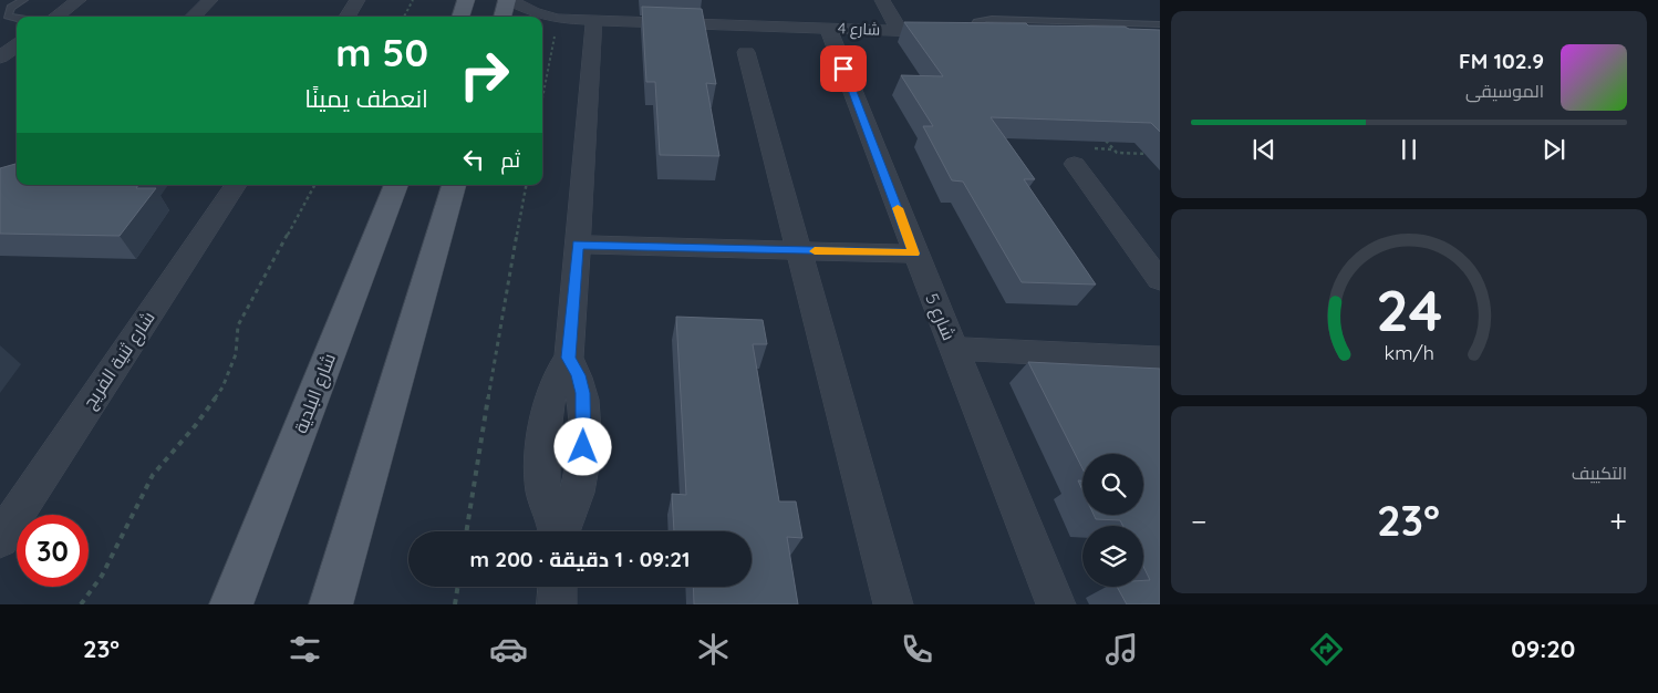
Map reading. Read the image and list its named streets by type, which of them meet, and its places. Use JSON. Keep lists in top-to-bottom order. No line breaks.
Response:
{"streets":{"main road":["شارع البلدية"],"street":["شارع 4","شارع 5","شارع ثنية الفريج"]},"crossings":[["شارع 4","شارع 5"]],"page":{"turn":["50 m","انعطف يمينًا"],"song":["102.9 FM","الموسيقى"],"then":"ثم","tile":"التكييف","heat":["−","23°","+"],"limit":"30","trip":"09:21 · 1 دقيقة · 200 m","tabs":["09:20","23°"],"gauge":["24","km/h"]}}
